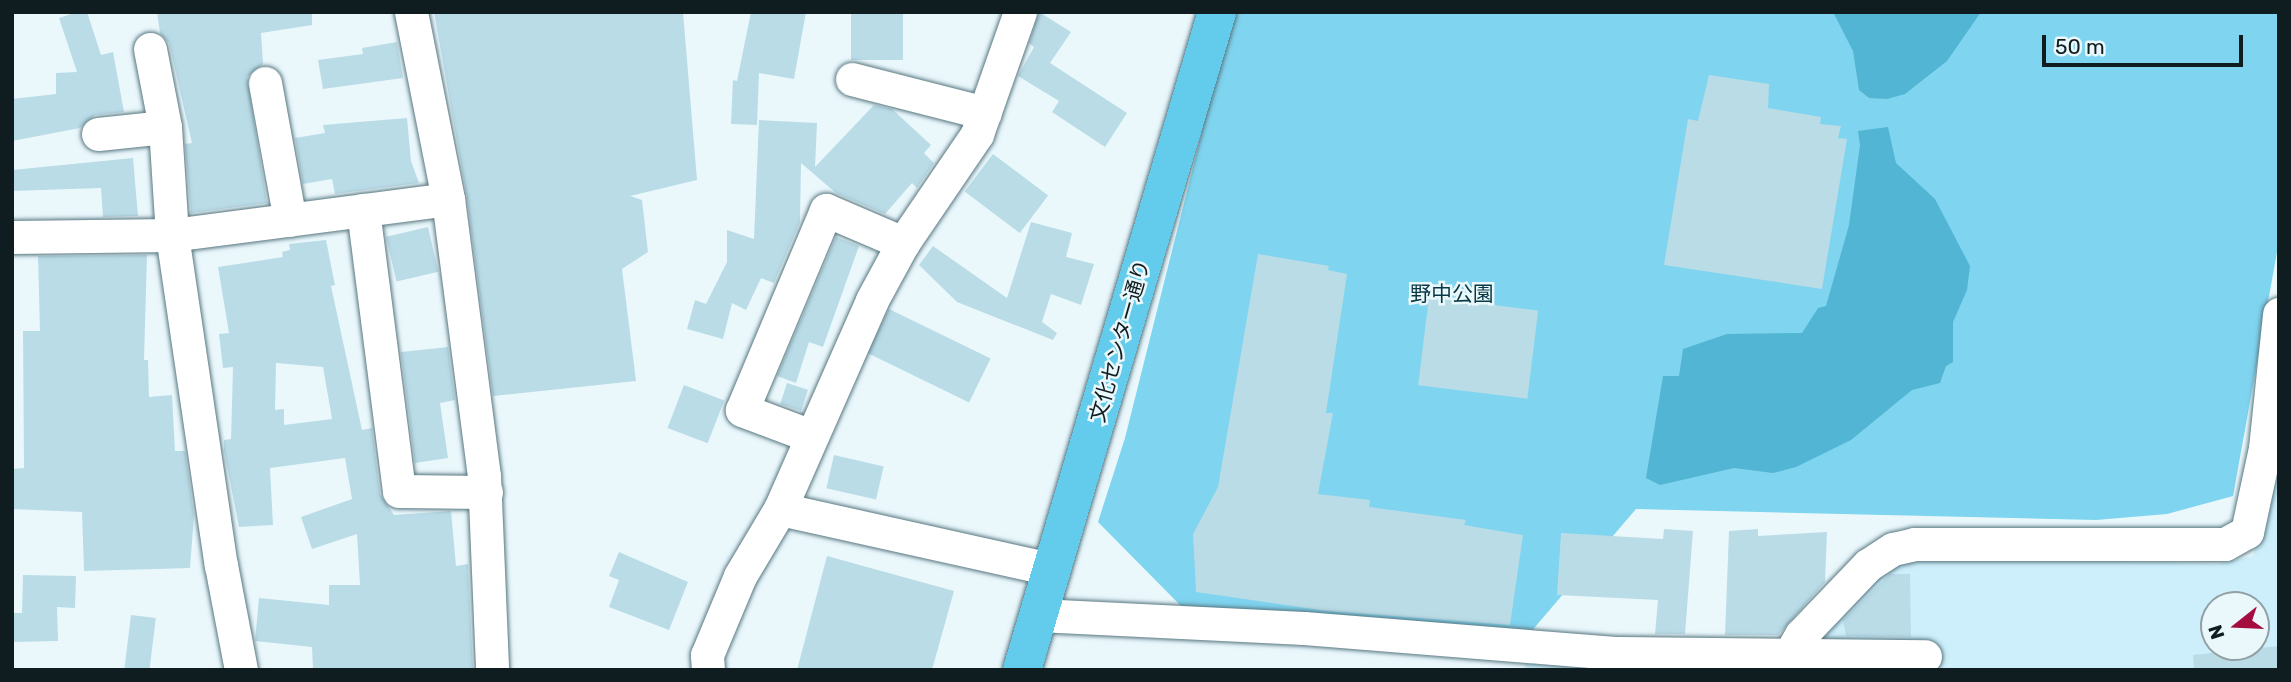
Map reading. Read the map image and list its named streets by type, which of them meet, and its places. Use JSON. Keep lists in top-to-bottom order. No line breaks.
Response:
{"streets":{"highway":["文化センター通り"]},"parks":["野中公園"],"scale_bar":"50 m","north":"left"}
